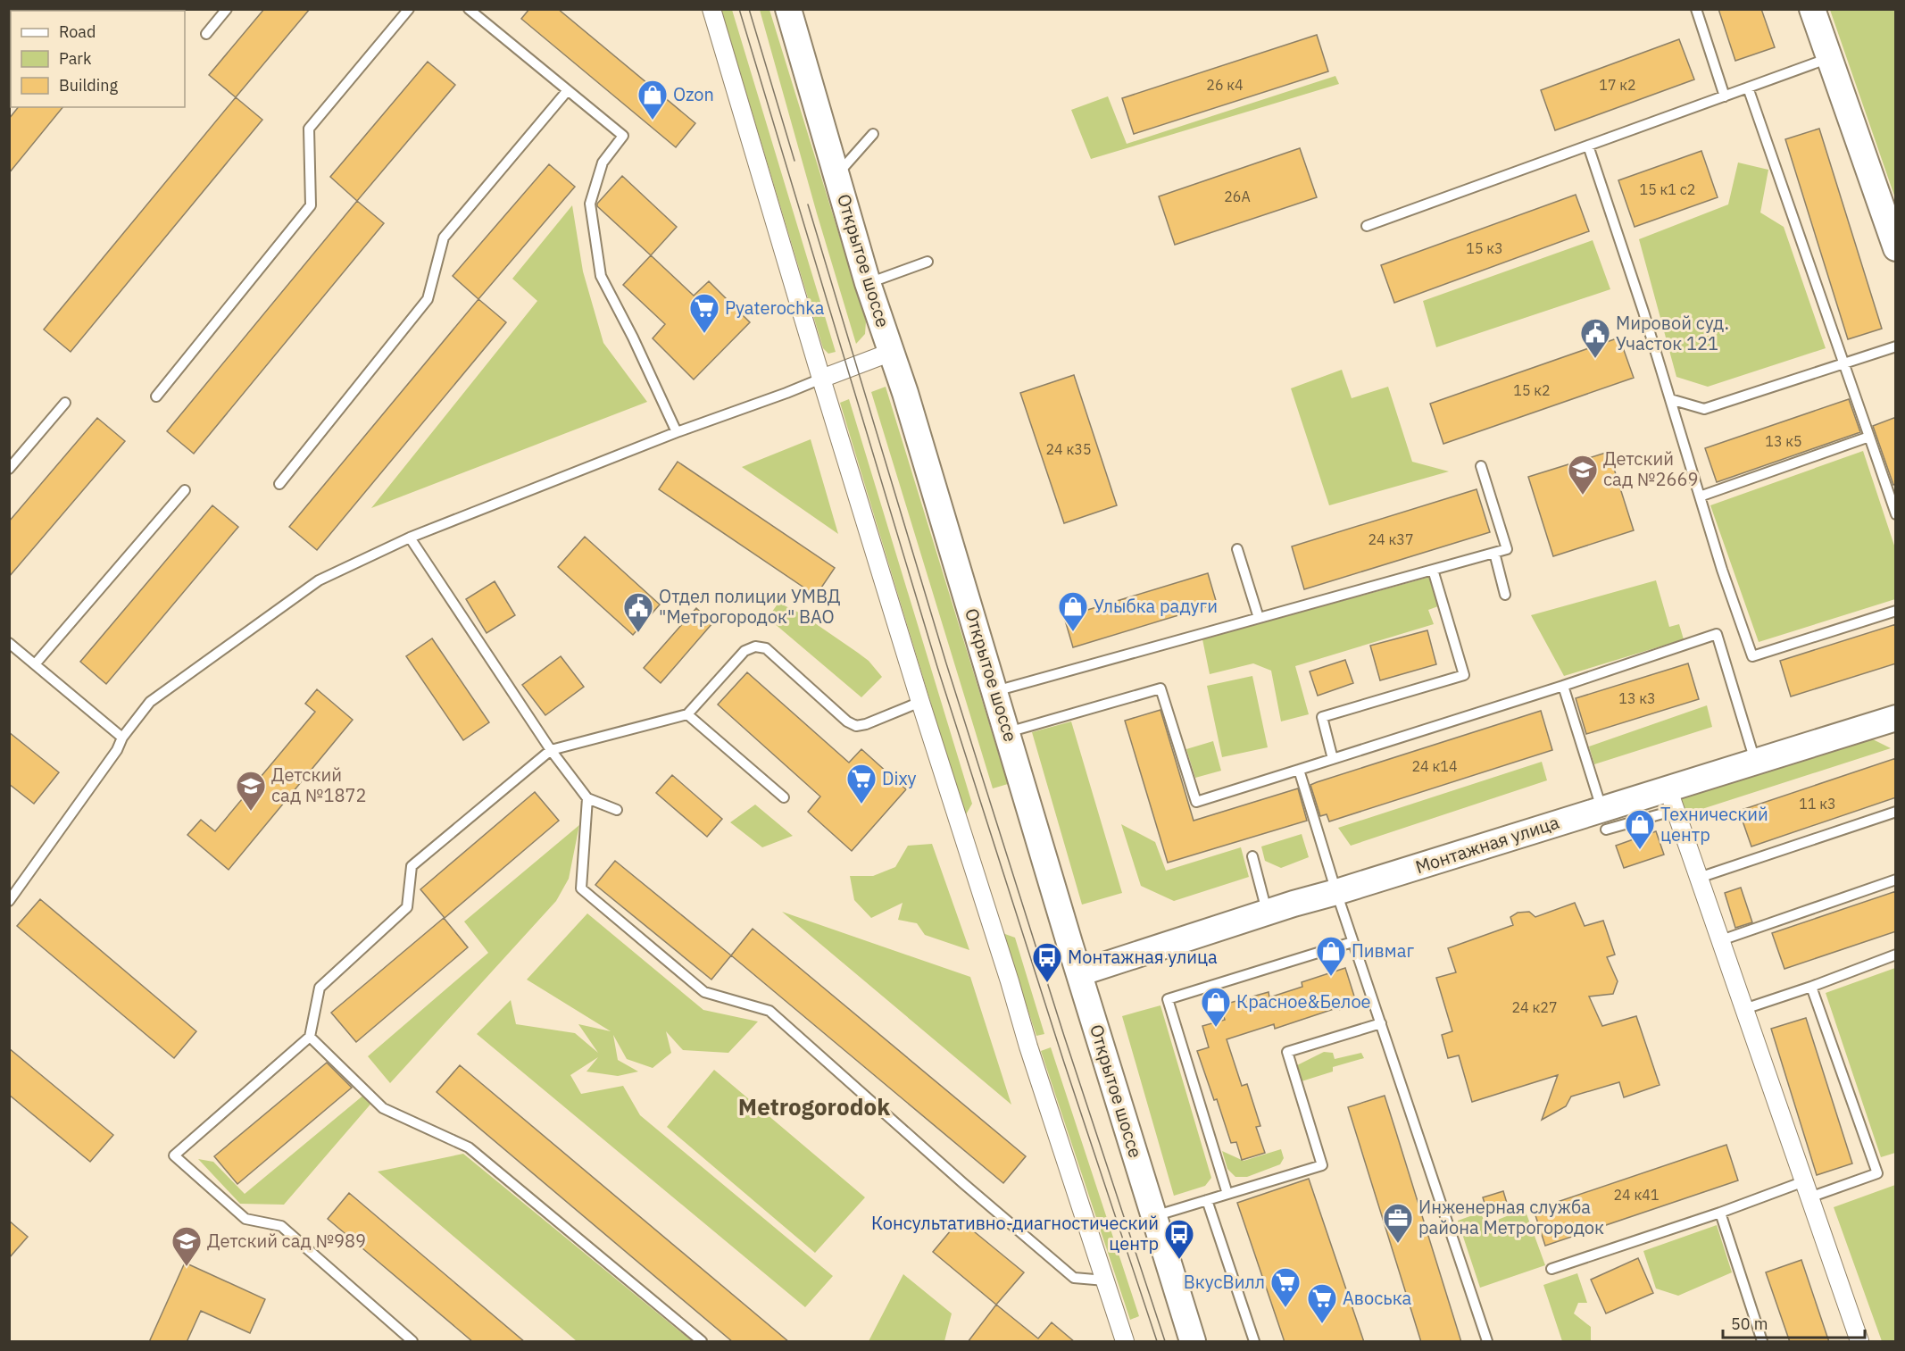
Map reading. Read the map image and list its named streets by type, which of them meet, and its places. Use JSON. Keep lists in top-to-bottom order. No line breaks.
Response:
{"streets":{"street":["Открытое шоссе","Монтажная улица"]},"crossings":[["Открытое шоссе","Монтажная улица"]],"districts":["Metrogorodok"],"places":{"shop":["Ozon","Улыбка радуги","Технический центр","Пивмаг","Красное&Белое"],"supermarket":["Pyaterochka","Dixy","ВкусВилл","Авоська"],"public building":["Мировой суд. Участок 121","Отдел полиции УМВД \"Метрогородок\" ВАО"],"school or university":["Детский сад №2669","Детский сад №1872","Детский сад №989"],"bus stop":["Монтажная улица","Консультативно-диагностический центр"],"office":["Инженерная служба района Метрогородок"]},"house_numbers":["26 к4","17 к2","15 к1 с2","26А","15 к3","15 к2","13 к5","24 к35","24 к37","13 к3","24 к14","11 к3","24 к27","24 к41"],"legend":["Road","Park","Building"],"scale_bar":"50 m"}
